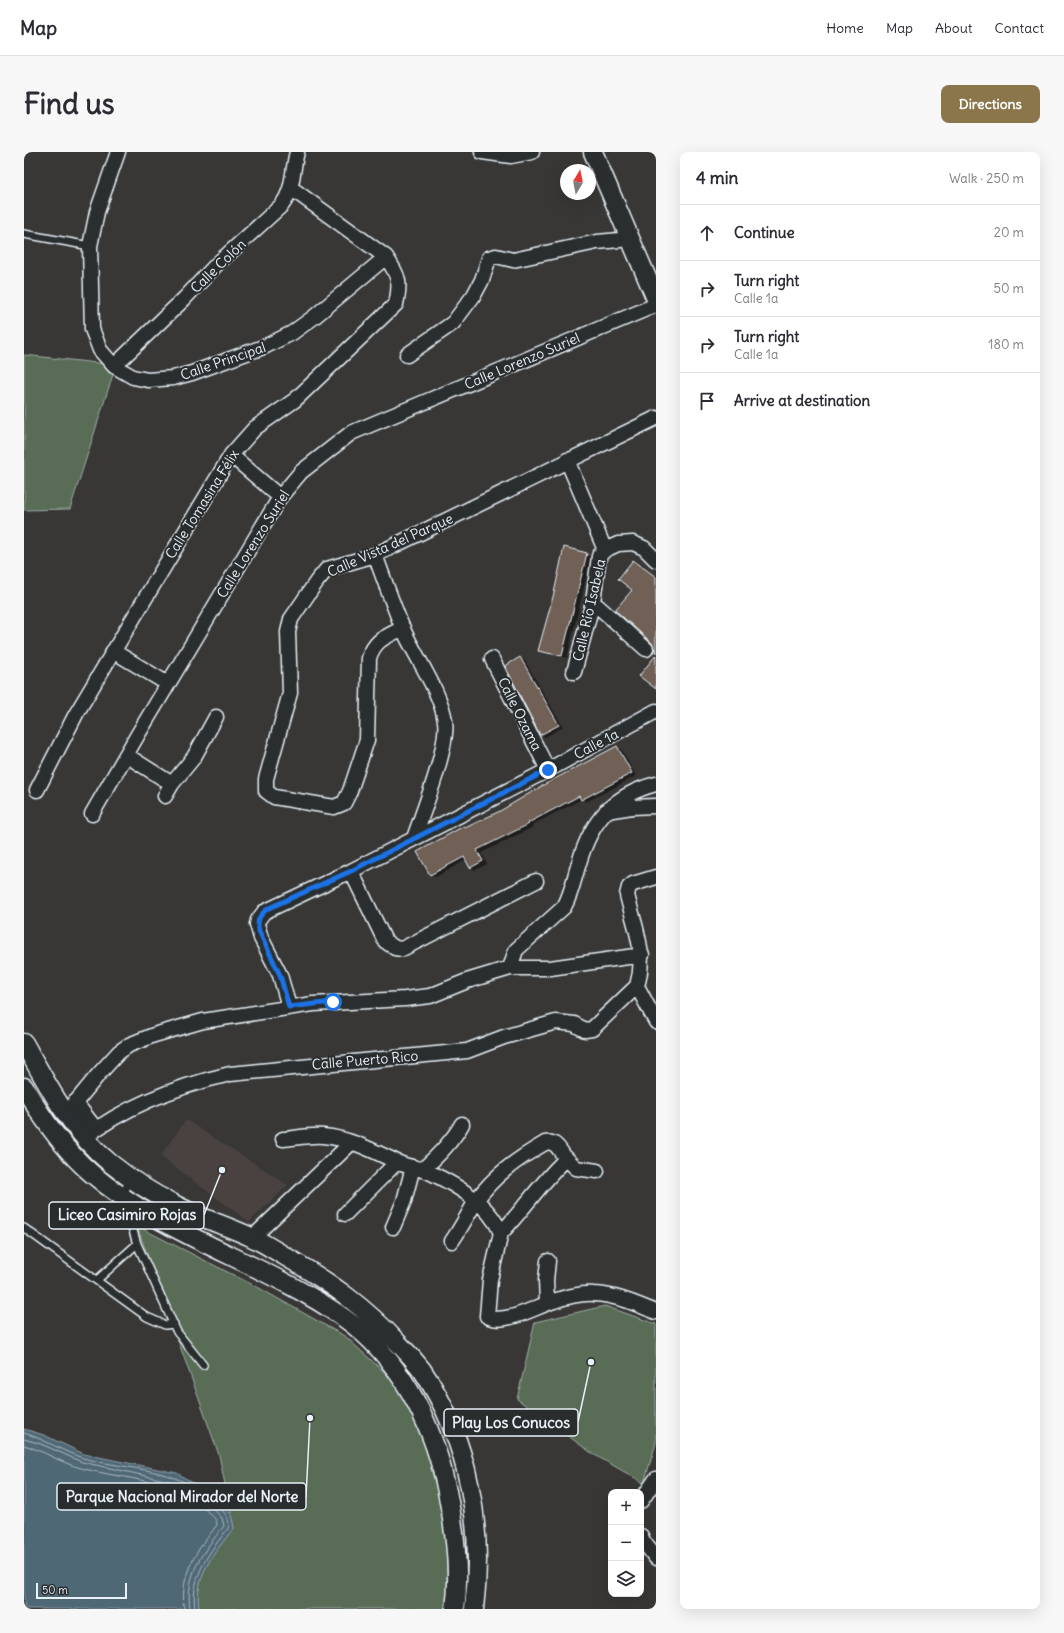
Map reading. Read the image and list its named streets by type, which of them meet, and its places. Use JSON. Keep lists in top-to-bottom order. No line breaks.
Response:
{"streets":{"street":["Calle Colón","Calle Principal","Calle Lorenzo Suriel","Calle Tomasina Félix","Calle Vista del Parque","Calle Río Isabela","Calle Ozama","Calle 1a","Calle Puerto Rico"]},"crossings":[["Calle Colón","Calle Principal"],["Calle Colón","Calle Tomasina Félix"],["Calle Principal","Calle Tomasina Félix"],["Calle Vista del Parque","Calle Río Isabela"],["Calle Ozama","Calle 1a"]],"places":["Liceo Casimiro Rojas","Play Los Conucos","Parque Nacional Mirador del Norte"],"scale_bar":"50 m","north":"top","page":{"header":"Map","nav":["Home","Map","About","Contact"],"buttons":"Directions","title":"Find us","heading":["4 min","Walk · 250 m"],"list":[["Continue","20 m"],["Turn right","Calle 1a","50 m"],["Turn right","Calle 1a","180 m"],"Arrive at destination"],"map_buttons":["+","−"],"scale":"50 m"}}
